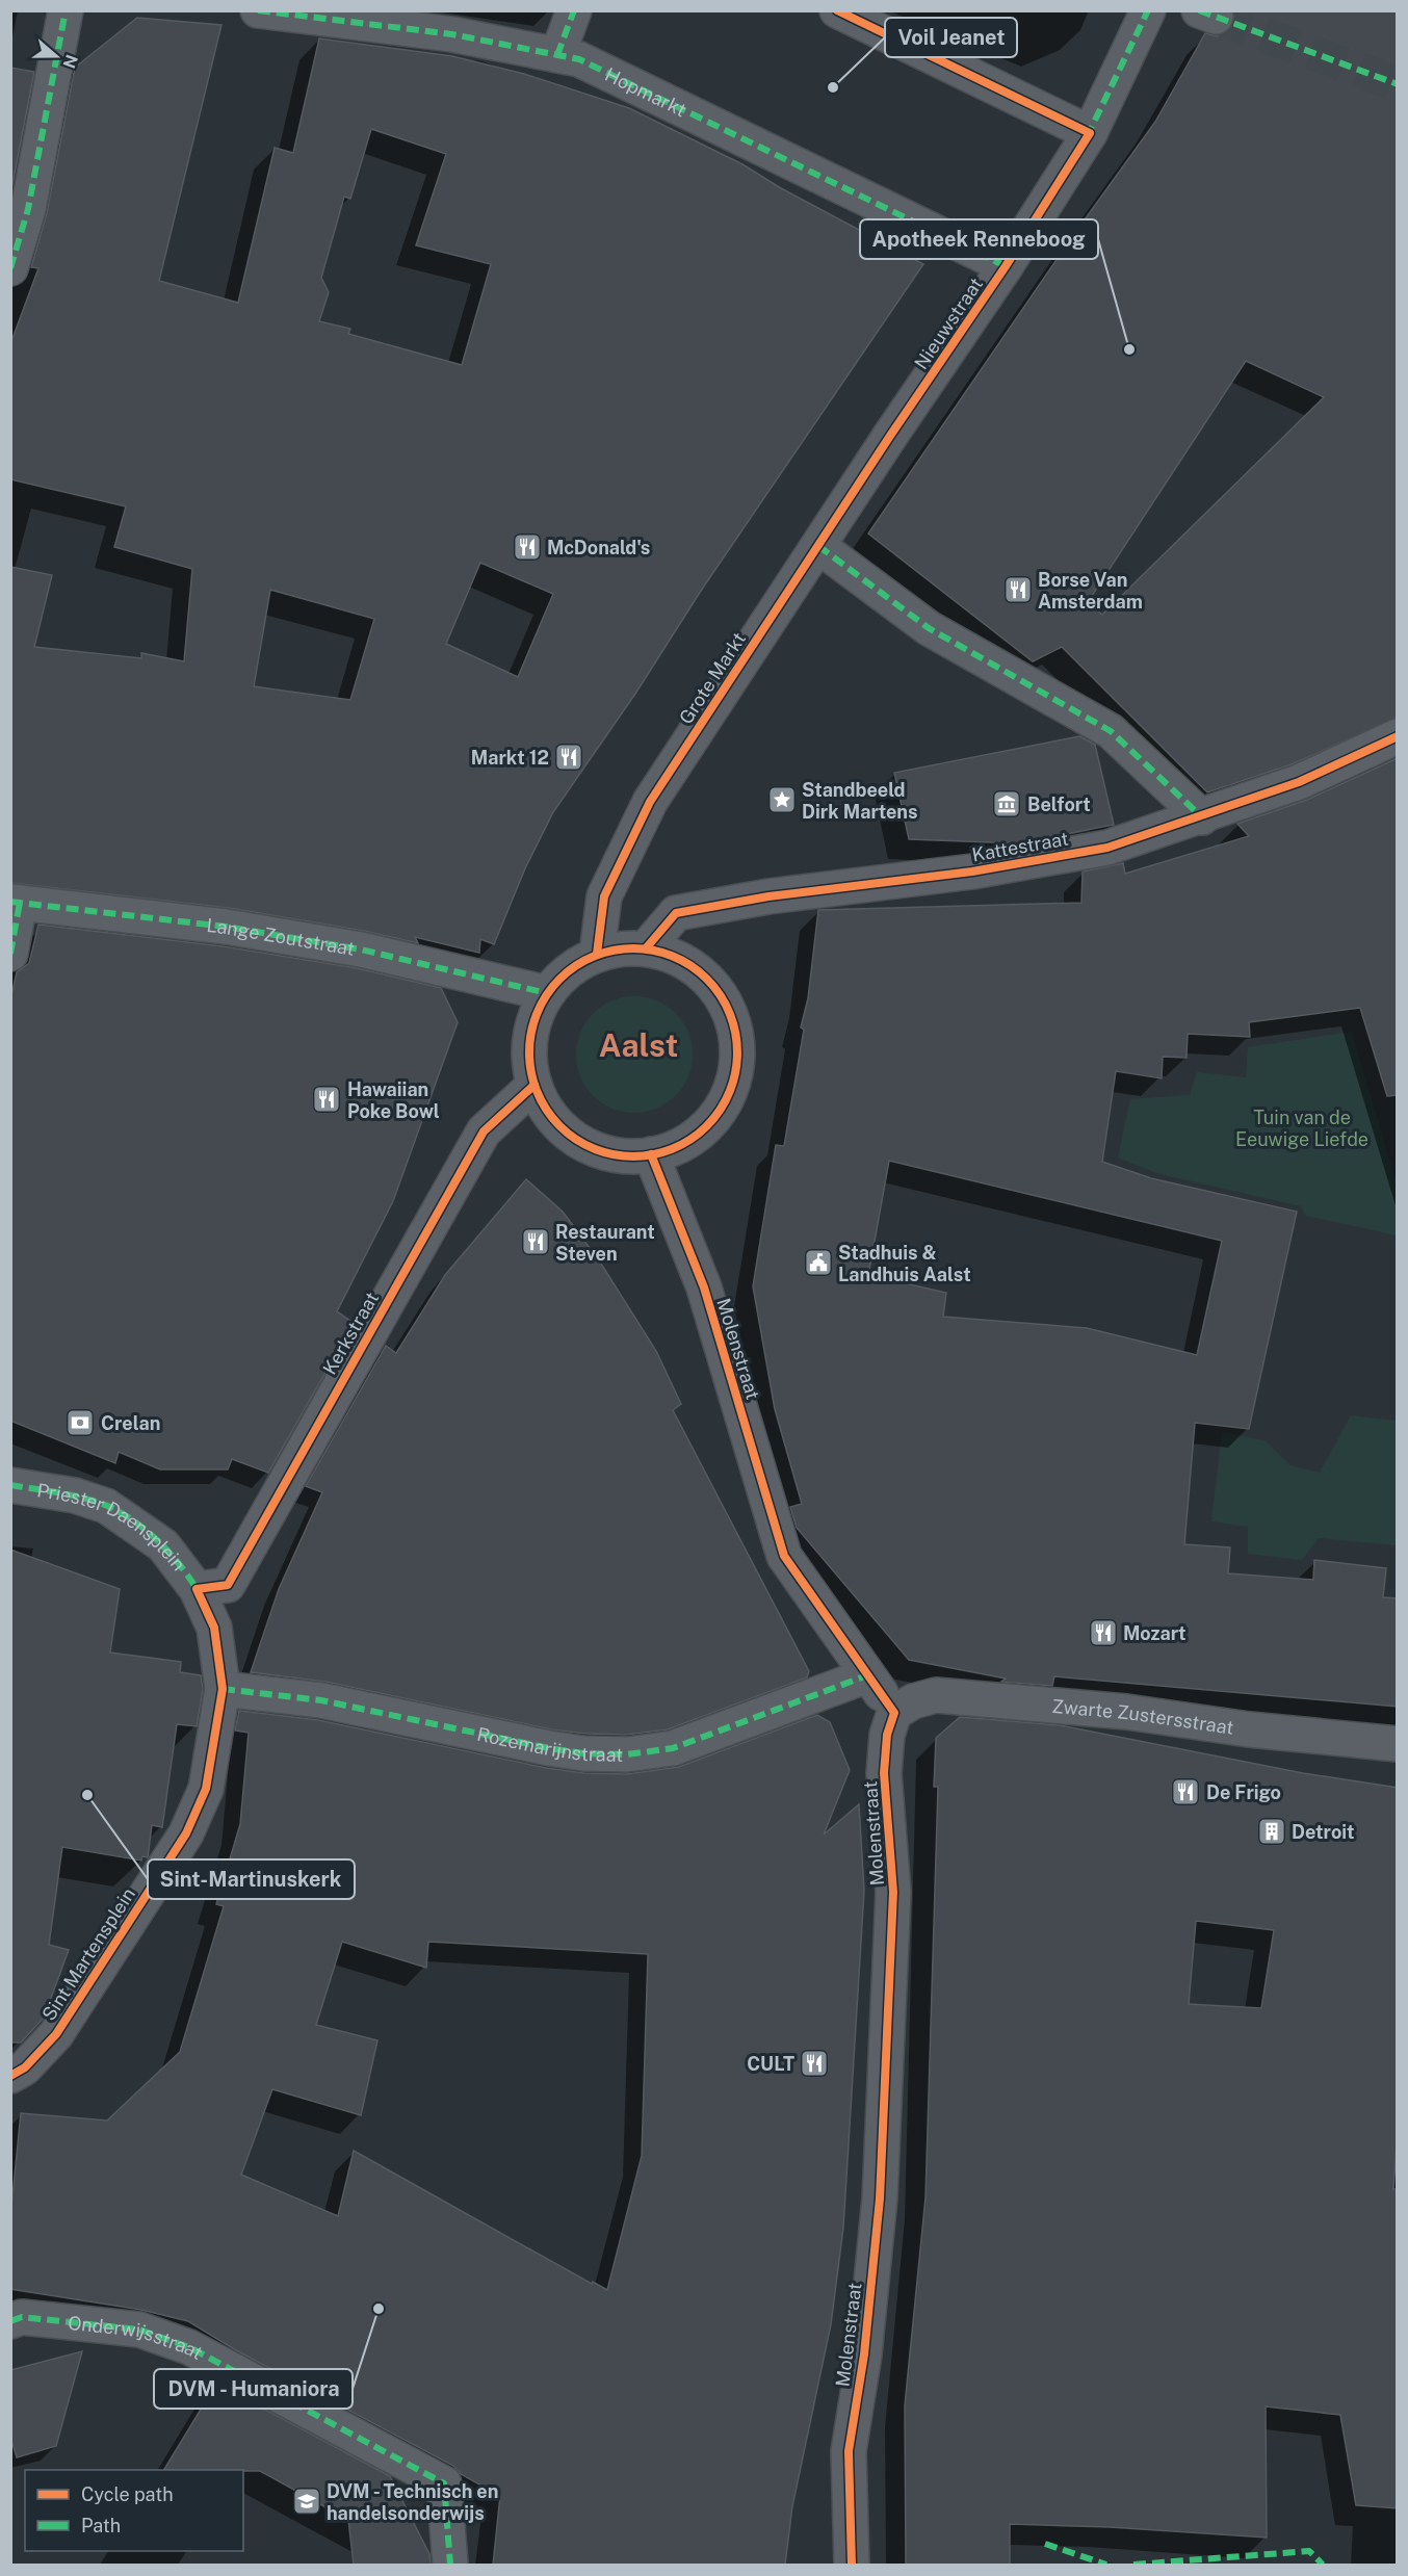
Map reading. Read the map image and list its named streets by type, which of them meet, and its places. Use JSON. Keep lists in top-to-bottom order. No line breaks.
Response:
{"streets":{"street":["Hopmarkt","Nieuwstraat","Grote Markt","Kattestraat","Lange Zoutstraat","Kerkstraat","Molenstraat","Priester Daensplein","Zwarte Zustersstraat","Rozemarijnstraat","Sint Martensplein","Onderwijsstraat"]},"crossings":[["Hopmarkt","Nieuwstraat"],["Nieuwstraat","Grote Markt"],["Grote Markt","Kattestraat"],["Grote Markt","Lange Zoutstraat"],["Grote Markt","Kerkstraat"],["Grote Markt","Molenstraat"],["Kattestraat","Lange Zoutstraat"],["Kattestraat","Kerkstraat"],["Kattestraat","Molenstraat"],["Lange Zoutstraat","Kerkstraat"],["Lange Zoutstraat","Molenstraat"],["Kerkstraat","Molenstraat"],["Kerkstraat","Priester Daensplein"],["Kerkstraat","Sint Martensplein"],["Molenstraat","Zwarte Zustersstraat"],["Molenstraat","Rozemarijnstraat"],["Priester Daensplein","Sint Martensplein"],["Rozemarijnstraat","Sint Martensplein"]],"districts":["Aalst"],"parks":["Tuin van de Eeuwige Liefde"],"places":{"other":["Voil Jeanet","Apotheek Renneboog","Sint-Martinuskerk","DVM - Humaniora"],"restaurant":["McDonald's","Borse Van Amsterdam","Markt 12","Hawaiian Poke Bowl","Restaurant Steven","Mozart","De Frigo","CULT"],"place":["Standbeeld Dirk Martens"],"museum":["Belfort"],"public building":["Stadhuis & Landhuis Aalst"],"bank":["Crelan"],"building":["Detroit"],"school or university":["DVM - Technisch en handelsonderwijs"]},"legend":["Cycle path","Path"],"north":"right"}
